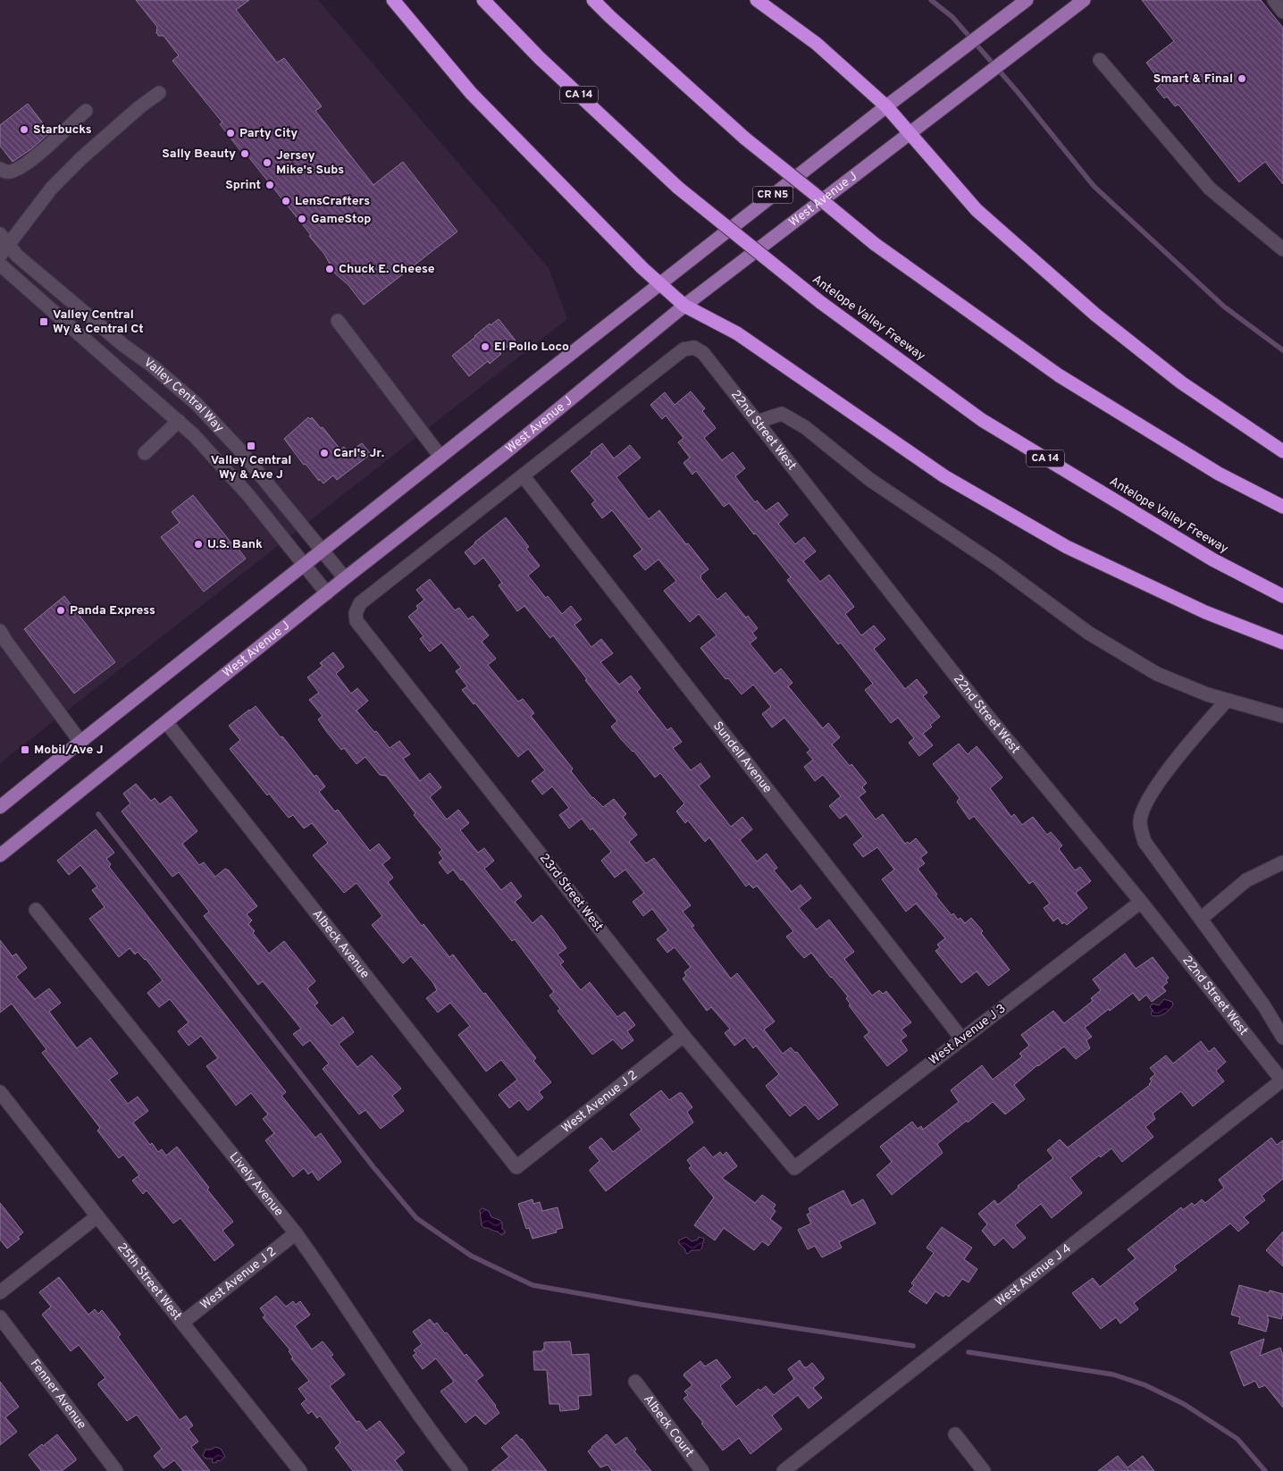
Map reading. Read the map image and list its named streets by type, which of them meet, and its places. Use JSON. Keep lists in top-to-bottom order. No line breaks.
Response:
{"streets":{"highway":["CA 14","Antelope Valley Freeway"],"main road":["CR N5","West Avenue J"],"street":["Valley Central Way","22nd Street West","Sundell Avenue","23rd Street West","Albeck Avenue","West Avenue J 3","West Avenue J 2","Lively Avenue","West Avenue J 4","25th Street West","Fenner Avenue","Albeck Court"]},"crossings":[["West Avenue J","Valley Central Way"],["West Avenue J","Albeck Avenue"],["22nd Street West","Sundell Avenue"],["22nd Street West","23rd Street West"],["22nd Street West","West Avenue J 3"],["22nd Street West","West Avenue J 4"],["Sundell Avenue","23rd Street West"],["Sundell Avenue","West Avenue J 3"],["23rd Street West","West Avenue J 3"],["23rd Street West","West Avenue J 2"],["Albeck Avenue","West Avenue J 2"],["West Avenue J 2","Lively Avenue"],["West Avenue J 2","25th Street West"]],"places":{"other":["Smart & Final","Starbucks","Party City","Sally Beauty","Jersey Mike's Subs","Sprint","LensCrafters","GameStop","Chuck E. Cheese","El Pollo Loco","Carl's Jr.","U.S. Bank","Panda Express"],"transit":["Valley Central Wy & Central Ct","Valley Central Wy & Ave J","Mobil/Ave J"]}}
